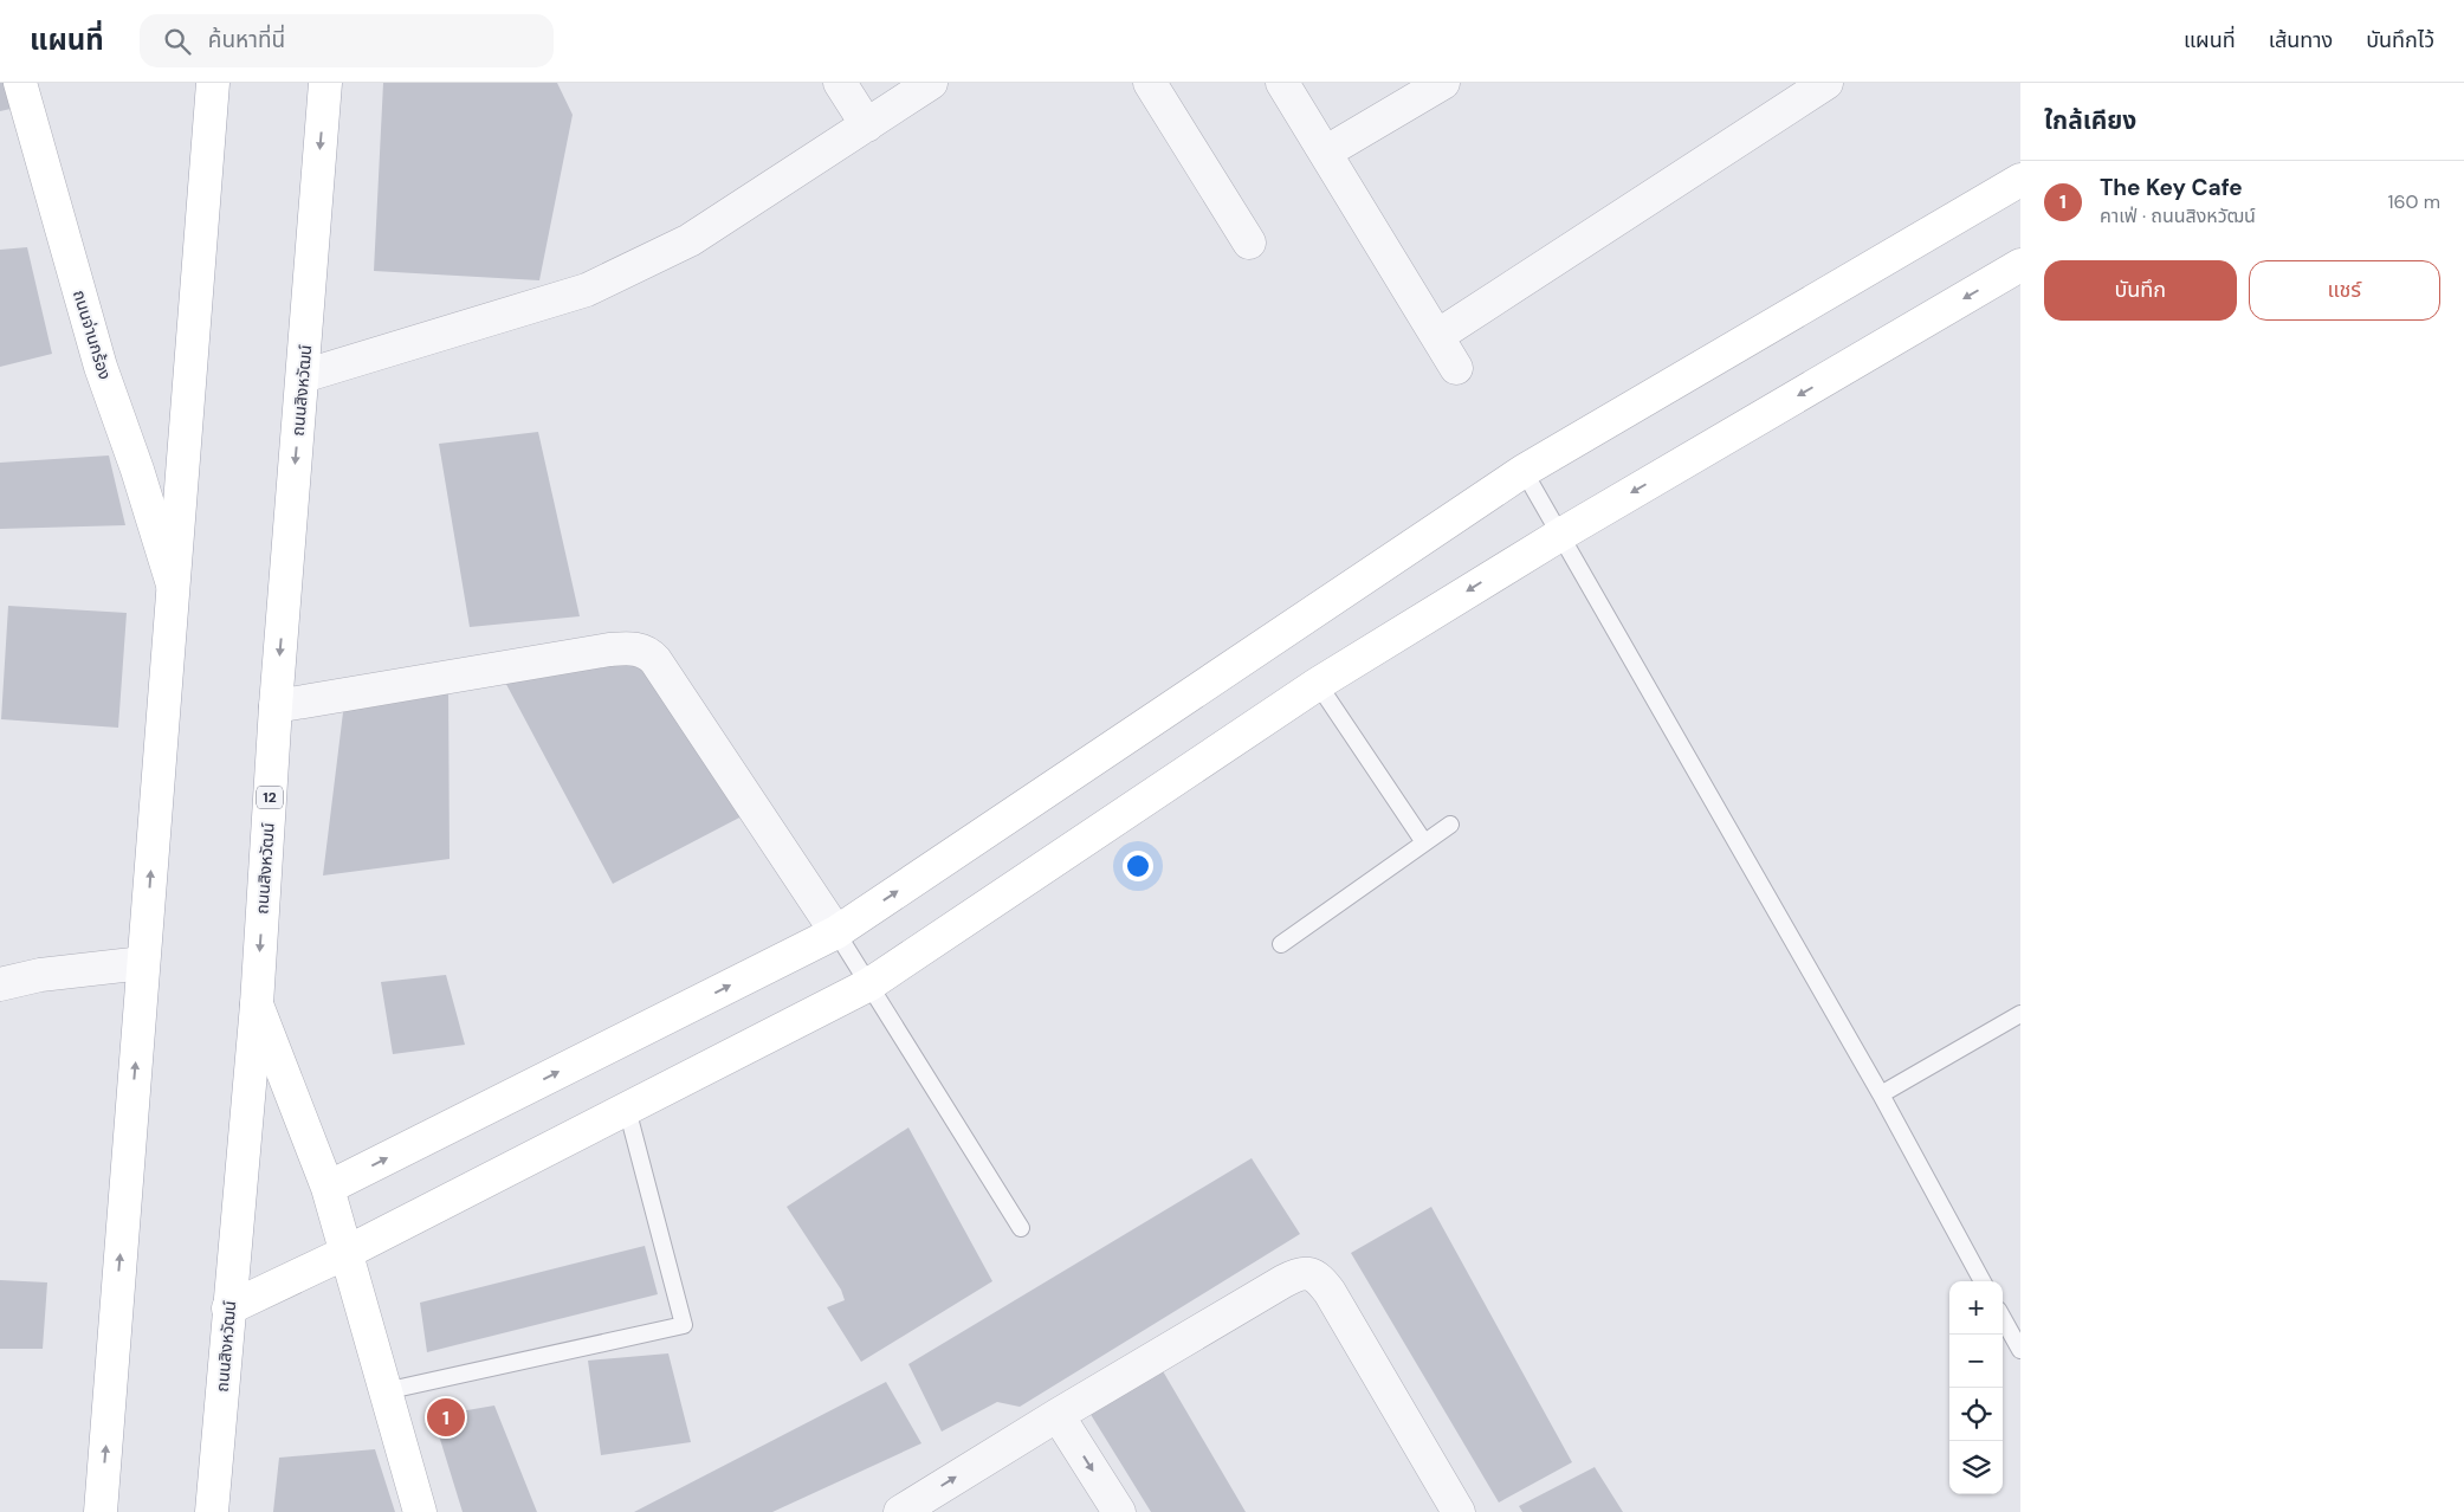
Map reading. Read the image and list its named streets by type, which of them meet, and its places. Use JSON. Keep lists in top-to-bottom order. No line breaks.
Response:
{"streets":{"street":["ถนนจ่านกร้อง","ถนนสิงหวัฒน์","12"]},"page":{"header":"แผนที่","search":"ค้นหาที่นี่","nav":["แผนที่","เส้นทาง","บันทึกไว้"],"heading":"ใกล้เคียง","list":[{"mark":"1","name":"The Key Cafe","note":"คาเฟ่ · ถนนสิงหวัฒน์","value":"160 m"}],"buttons":["บันทึก","แชร์"],"map_buttons":["+","−"],"pins":"1"}}
